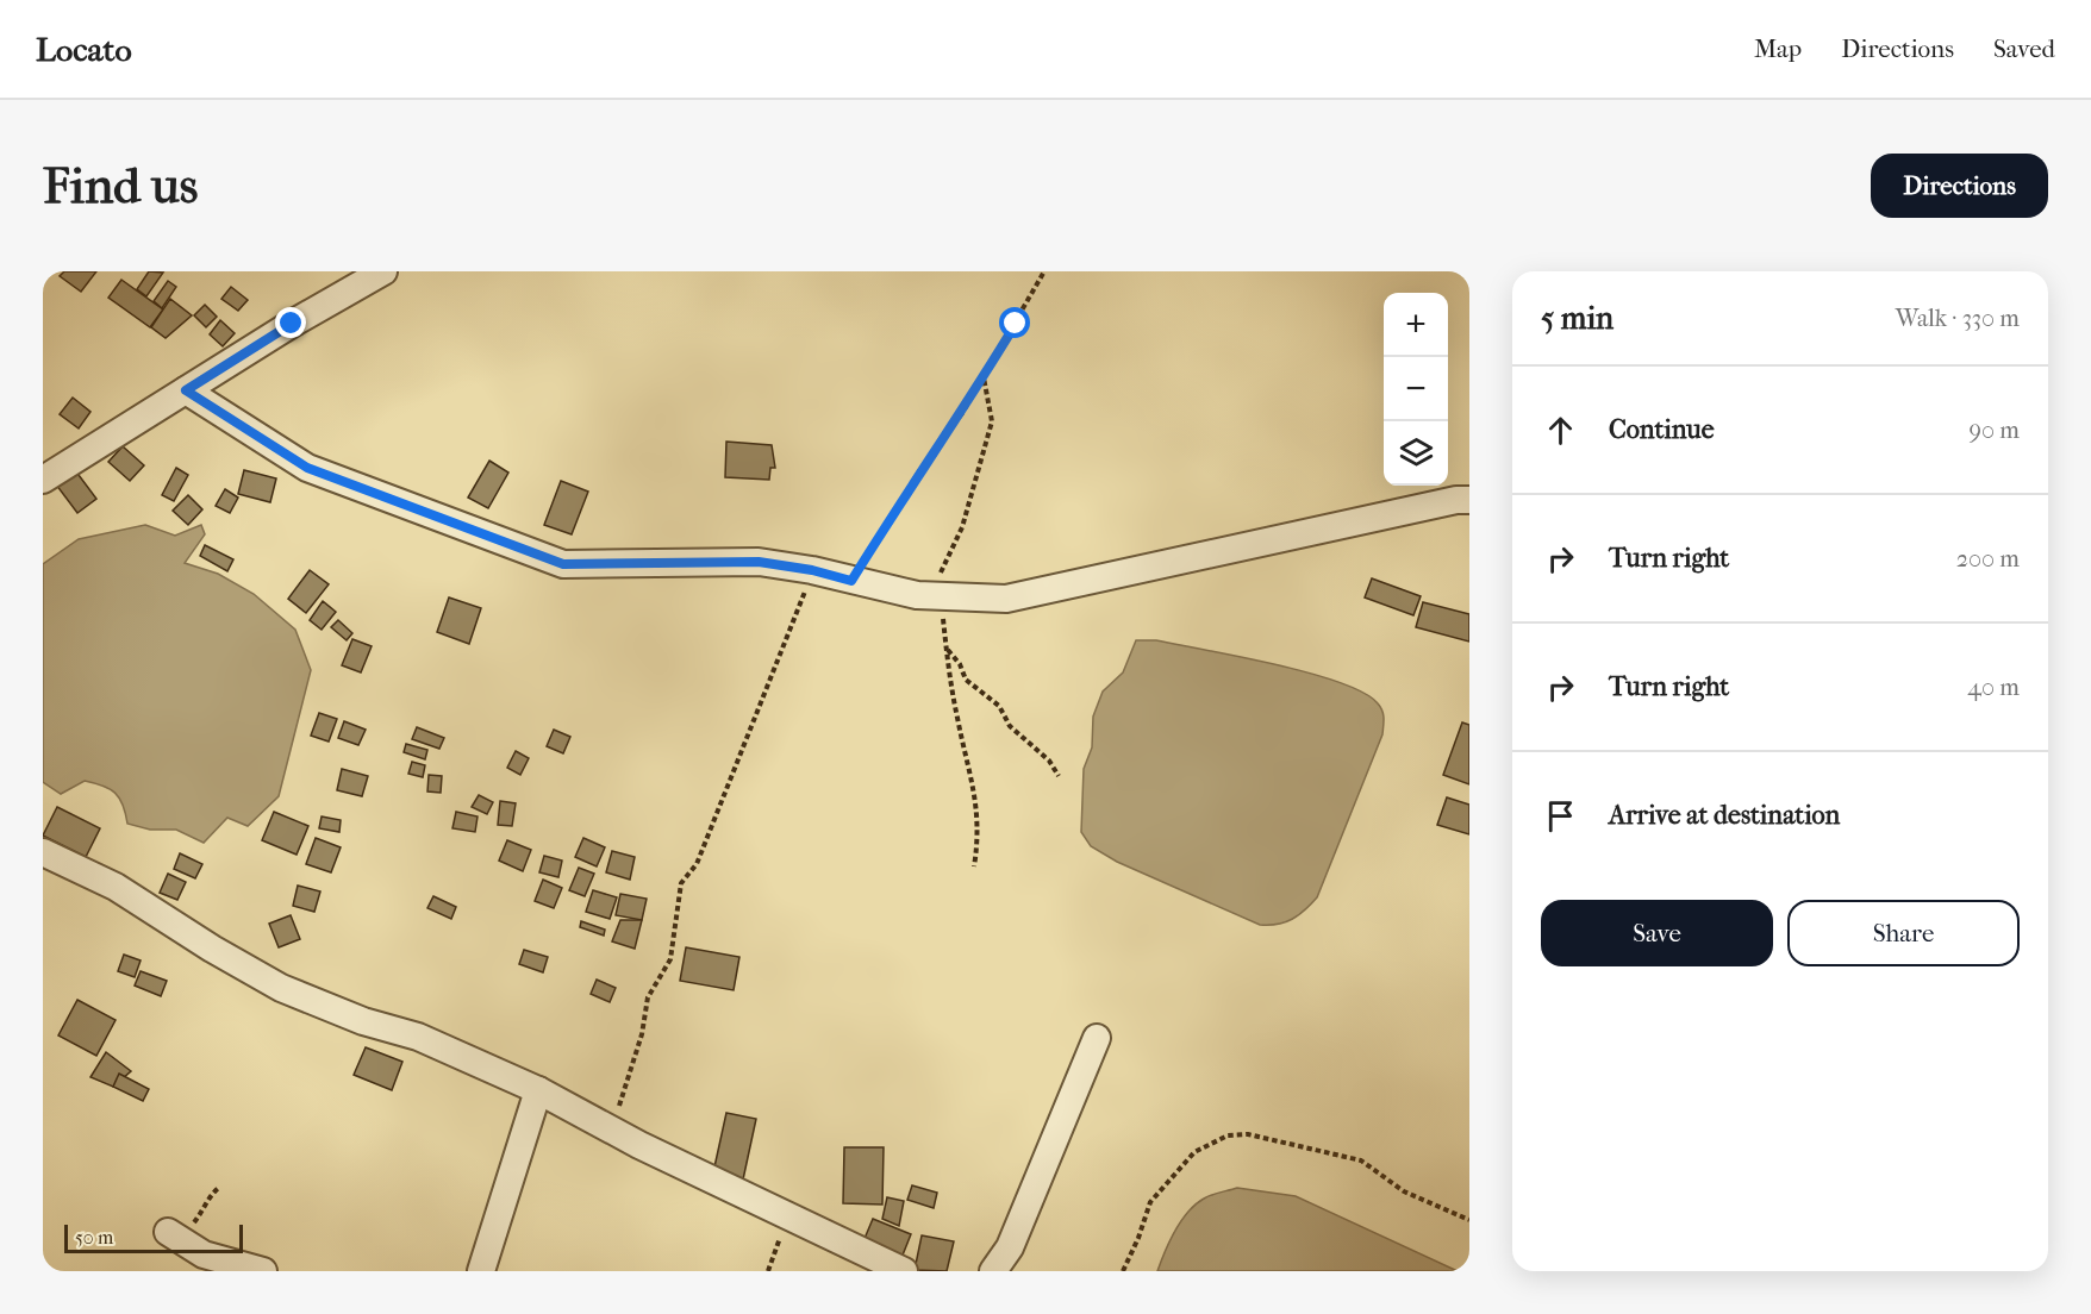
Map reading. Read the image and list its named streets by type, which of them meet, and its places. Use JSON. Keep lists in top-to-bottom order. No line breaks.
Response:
{"scale_bar":"50 m","page":{"header":"Locato","nav":["Map","Directions","Saved"],"buttons":["Directions",["Save","Share"]],"title":"Find us","heading":["5 min","Walk · 330 m"],"map_buttons":["+","−"],"list":[["Continue","90 m"],["Turn right","200 m"],["Turn right","40 m"],"Arrive at destination"],"scale":"50 m"}}
